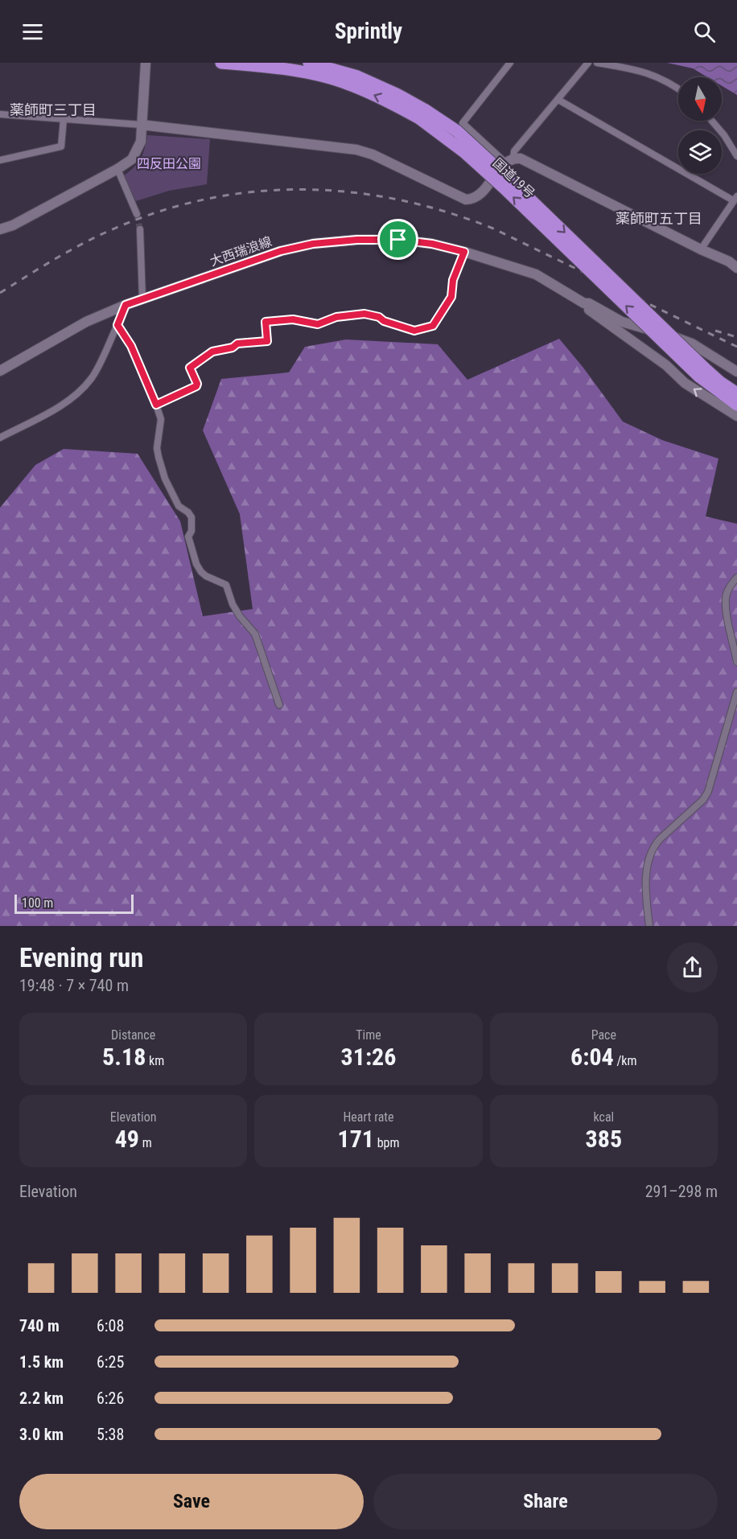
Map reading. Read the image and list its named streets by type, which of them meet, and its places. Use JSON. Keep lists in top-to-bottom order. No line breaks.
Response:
{"streets":{"highway":["国道19号"],"main road":["大西瑞浪線"]},"districts":["薬師町三丁目","薬師町五丁目"],"parks":["四反田公園"],"scale_bar":"100 m","north":"bottom","page":{"header":"Sprintly","scale":"100 m","heading":["Evening run","19:48 · 7 × 740 m"],"stats":[["Distance","5.18 km"],["Time","31:26"],["Pace","6:04 /km"],["Elevation","49 m"],["Heart rate","171 bpm"],["kcal","385"]],"chart":["Elevation","291–298 m"],"list":[{"name":"740 m","note":"6:08"},{"name":"1.5 km","note":"6:25"},{"name":"2.2 km","note":"6:26"},{"name":"3.0 km","note":"5:38"}],"buttons":["Save","Share"]}}
